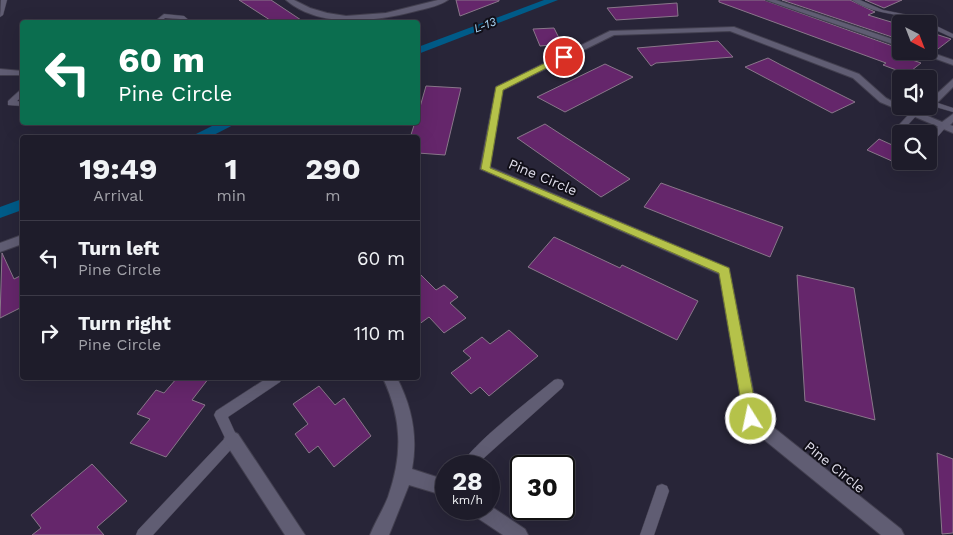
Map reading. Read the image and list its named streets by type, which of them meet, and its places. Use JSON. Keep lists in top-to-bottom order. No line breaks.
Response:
{"streets":{"street":["Pine Circle"]},"water":["L-13"],"north":"bottom right","page":{"turn":["60 m","Pine Circle"],"eta":["19:49","Arrival","1","min","290","m"],"list":[{"name":"Turn left","note":"Pine Circle","value":"60 m"},{"name":"Turn right","note":"Pine Circle","value":"110 m"}],"speed":"28 km/h","limit":"30"}}
